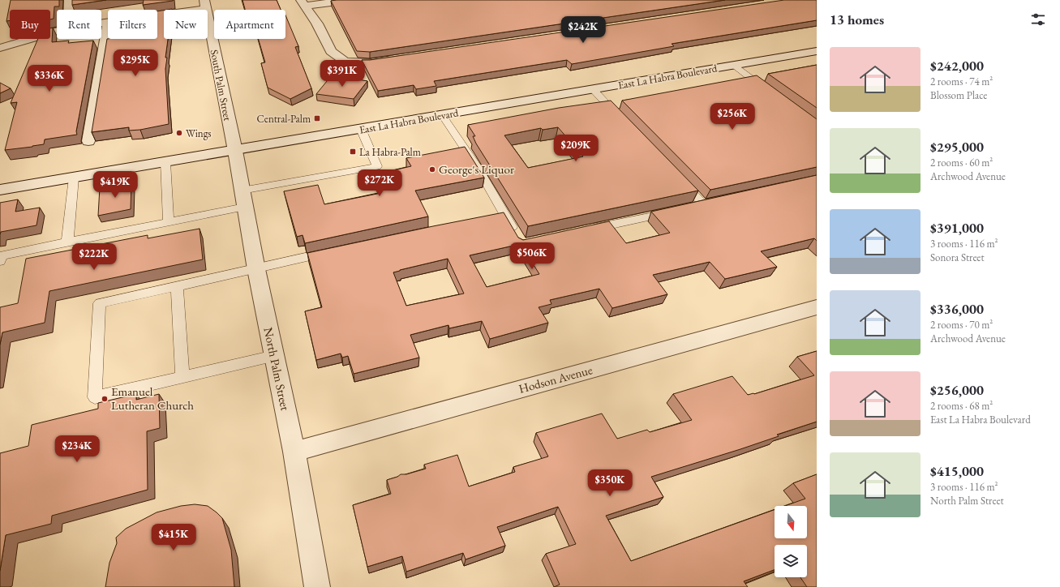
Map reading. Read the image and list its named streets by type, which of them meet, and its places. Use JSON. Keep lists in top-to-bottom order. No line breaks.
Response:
{"streets":{"street":["East La Habra Boulevard","South Palm Street","North Palm Street","Hodson Avenue"]},"crossings":[["East La Habra Boulevard","South Palm Street"],["East La Habra Boulevard","North Palm Street"],["South Palm Street","North Palm Street"],["North Palm Street","Hodson Avenue"]],"places":{"transit":["Central-Palm","La Habra-Palm"],"other":["Wings","George's Liquor","Emanuel Lutheran Church"]},"north":"bottom","page":{"heading":"13 homes","chip":["Buy","Rent","Filters","New","Apartment"],"price":["$242K","$295K","$391K","$336K","$256K","$209K","$272K","$419K","$506K","$222K","$234K","$350K","$415K"],"list":[{"name":"$242,000","note":"2 rooms · 74 m² · Blossom Place"},{"name":"$295,000","note":"2 rooms · 60 m² · Archwood Avenue"},{"name":"$391,000","note":"3 rooms · 116 m² · Sonora Street"},{"name":"$336,000","note":"2 rooms · 70 m² · Archwood Avenue"},{"name":"$256,000","note":"2 rooms · 68 m² · East La Habra Boulevard"},{"name":"$415,000","note":"3 rooms · 116 m² · North Palm Street"}]}}
